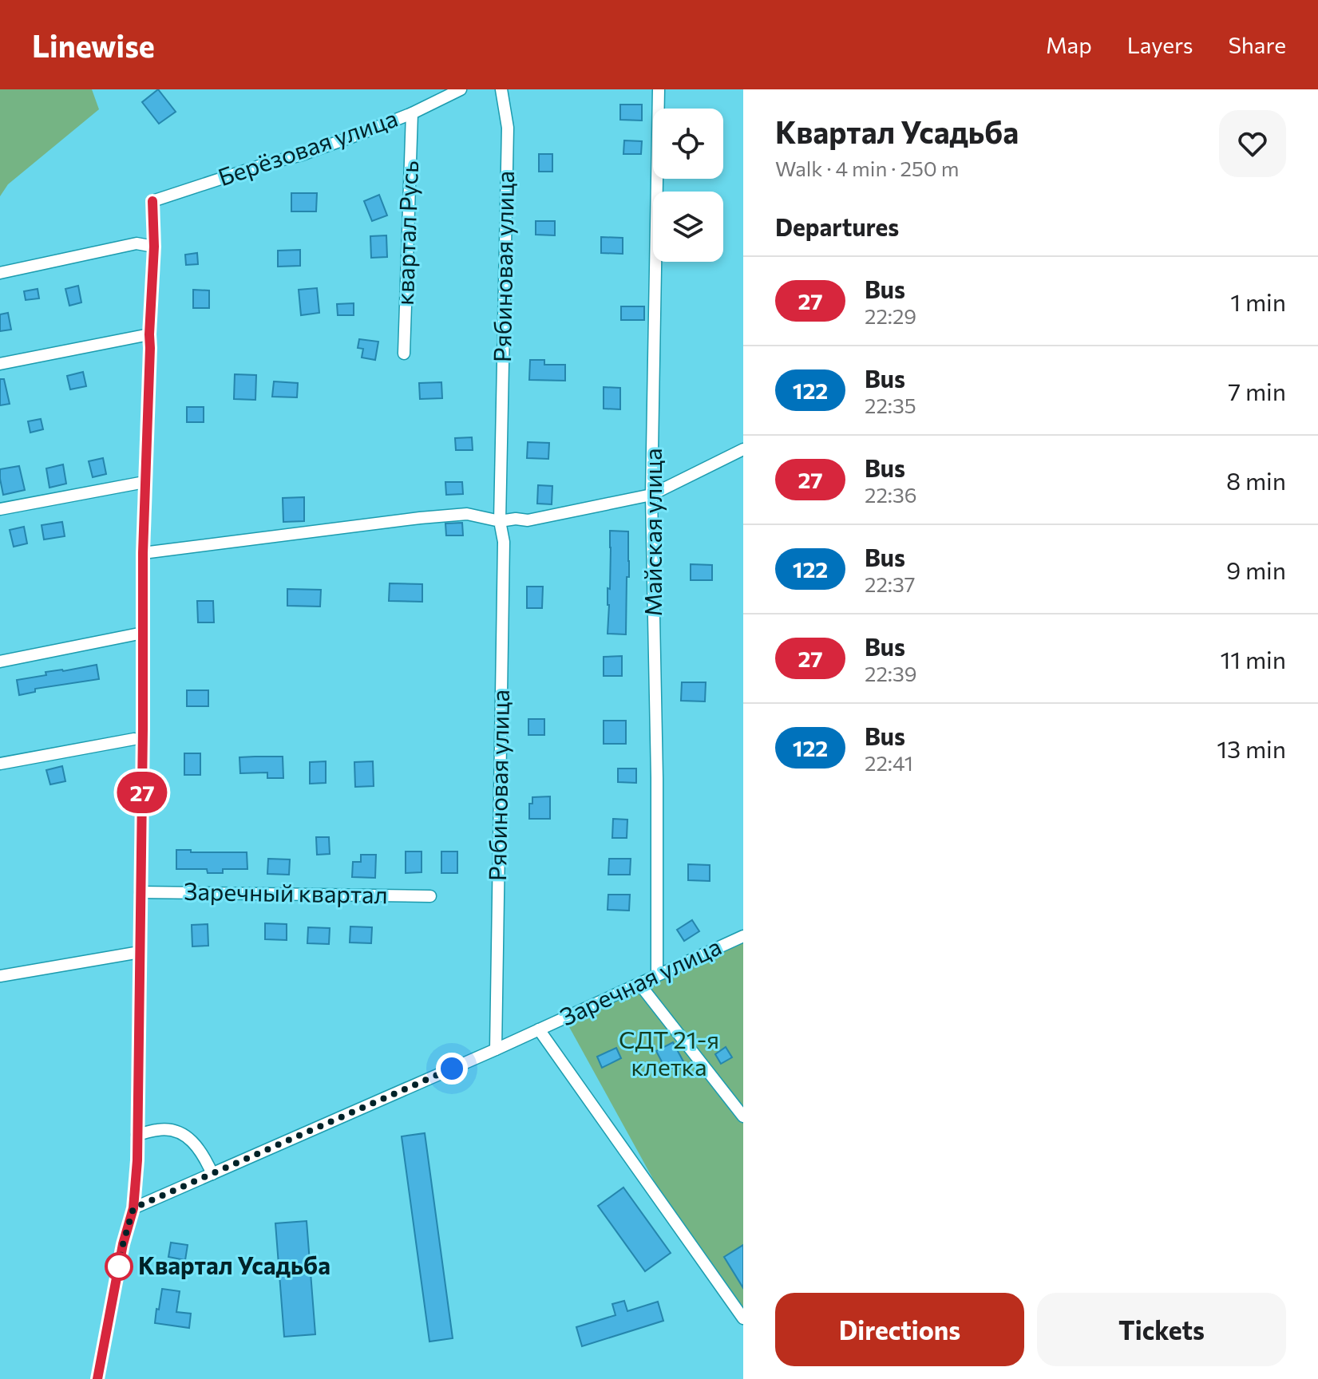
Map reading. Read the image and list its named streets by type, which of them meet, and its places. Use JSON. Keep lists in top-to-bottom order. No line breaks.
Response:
{"streets":{"street":["Берёзовая улица","квартал Русь","Рябиновая улица","Майская улица","Заречный квартал","Заречная улица"]},"crossings":[["Берёзовая улица","квартал Русь"],["Рябиновая улица","Заречная улица"],["Майская улица","Заречная улица"]],"parks":["СДТ 21-я клетка"],"places":["Квартал Усадьба"],"lines":["bus line 27"],"page":{"header":"Linewise","nav":["Map","Layers","Share"],"on_map":"27","heading":[["Квартал Усадьба","Walk · 4 min · 250 m"],"Departures"],"list":[{"mark":"27","name":"Bus","note":"22:29","value":"1 min"},{"mark":"122","name":"Bus","note":"22:35","value":"7 min"},{"mark":"27","name":"Bus","note":"22:36","value":"8 min"},{"mark":"122","name":"Bus","note":"22:37","value":"9 min"},{"mark":"27","name":"Bus","note":"22:39","value":"11 min"},{"mark":"122","name":"Bus","note":"22:41","value":"13 min"}],"buttons":["Directions","Tickets"]}}
